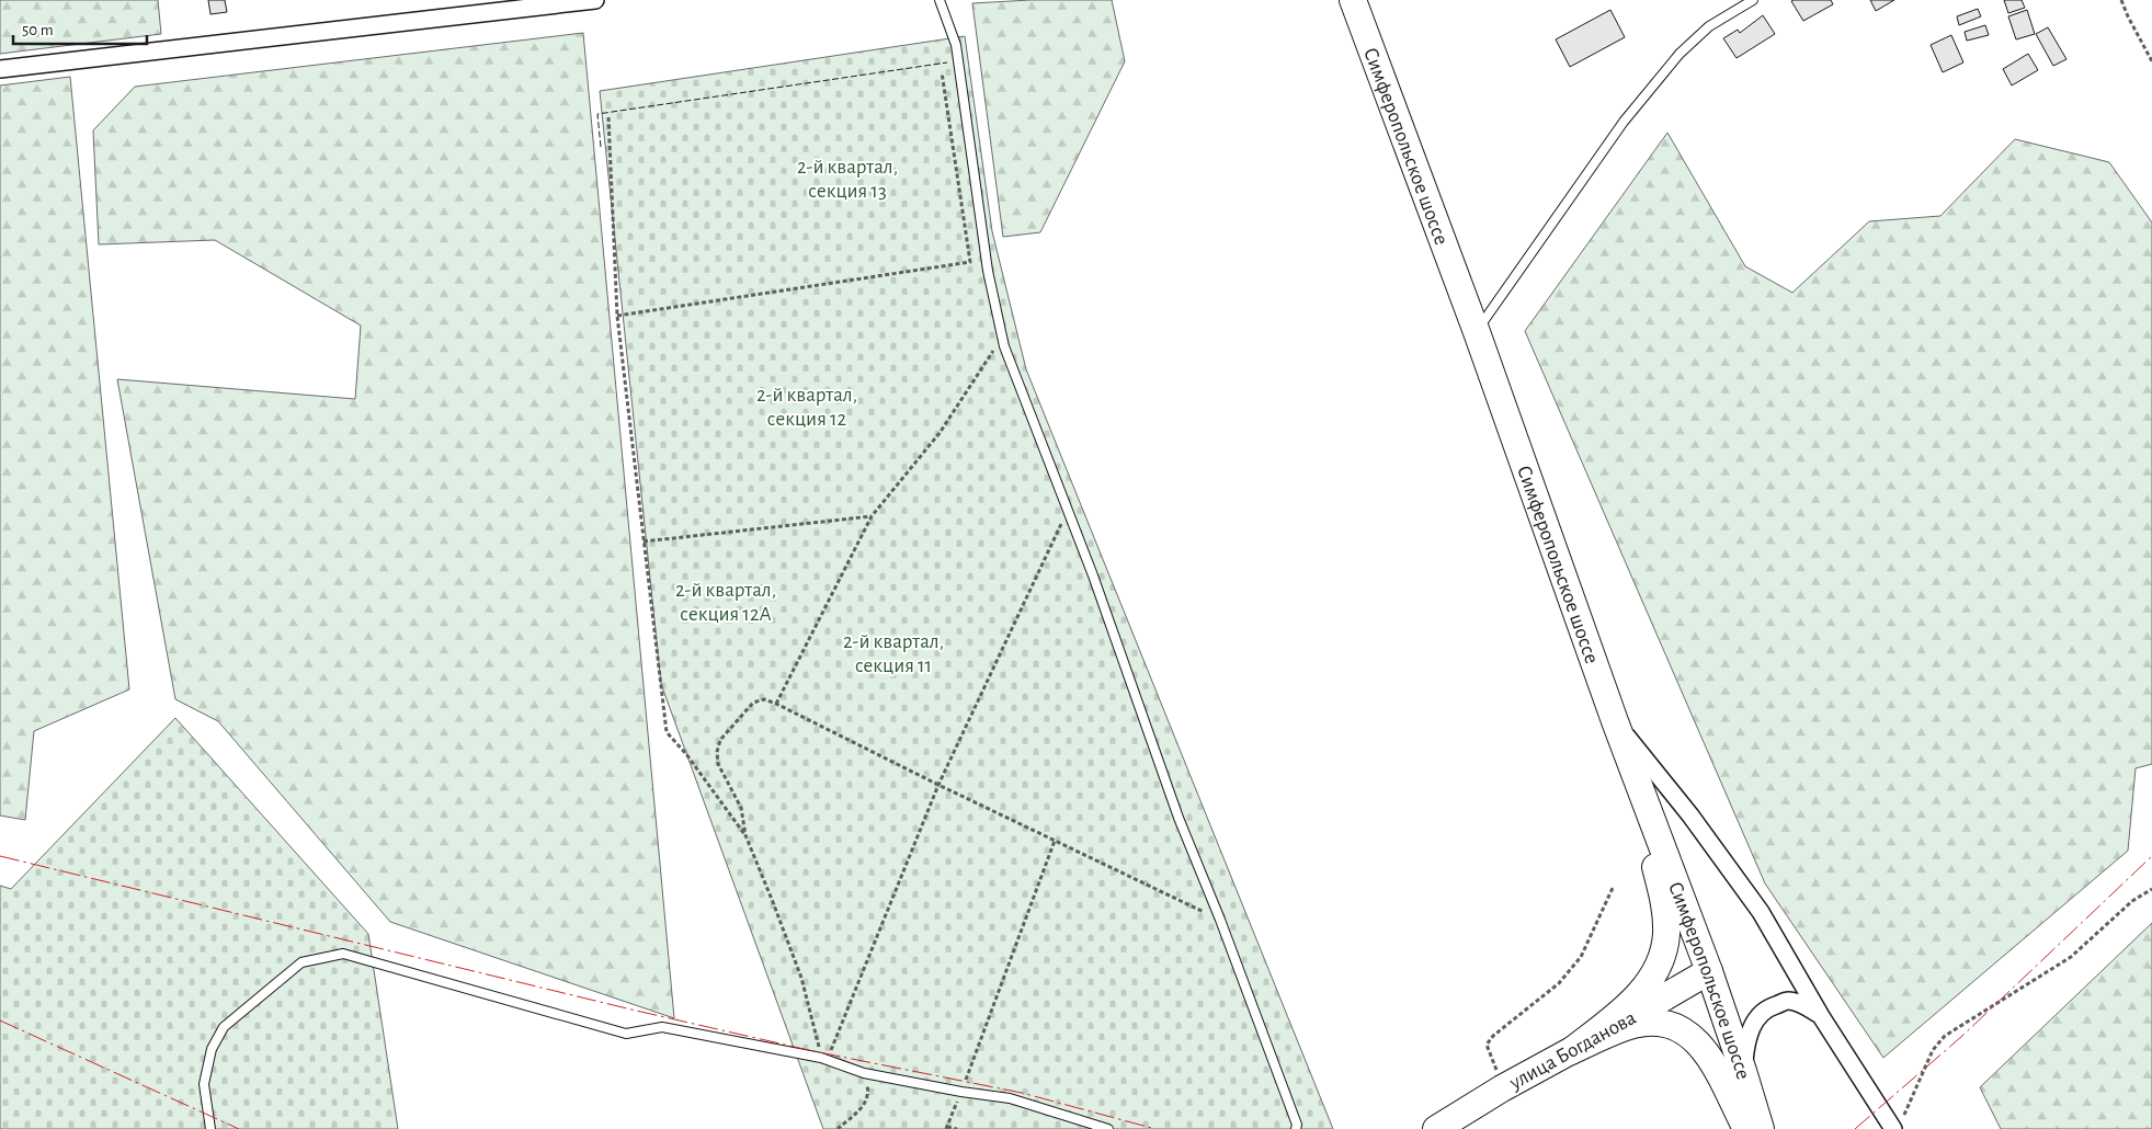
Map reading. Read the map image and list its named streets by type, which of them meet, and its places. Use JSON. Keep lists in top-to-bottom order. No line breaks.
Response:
{"streets":{"main road":["Симферопольское шоссе","улица Богданова"]},"crossings":[["Симферопольское шоссе","улица Богданова"]],"parks":["2-й квартал, секция 13","2-й квартал, секция 12","2-й квартал, секция 12А","2-й квартал, секция 11"],"scale_bar":"50 m"}
